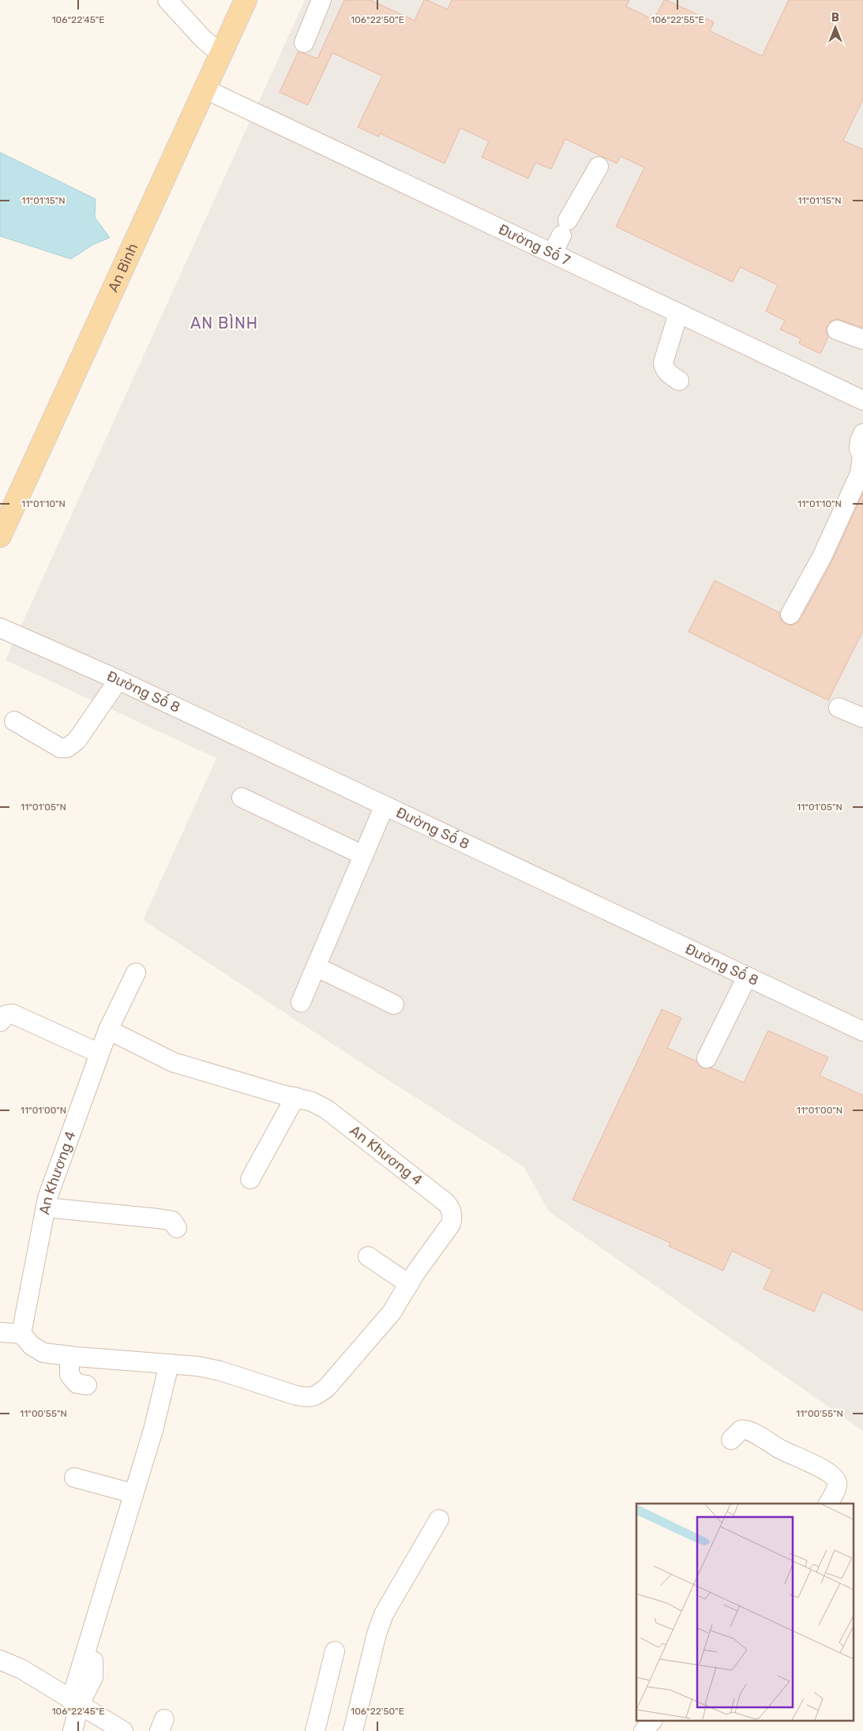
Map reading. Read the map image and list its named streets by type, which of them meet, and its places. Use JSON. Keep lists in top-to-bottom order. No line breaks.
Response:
{"streets":{"main road":["An Bình"],"street":["Đường Số 7","Đường Số 8","An Khương 4"]},"crossings":[["Đường Số 7","An Bình"]],"districts":["AN BÌNH"],"north":"top","coordinates":["106°22'45\"E","106°22'50\"E","106°22'55\"E","11°01'15\"N","11°01'10\"N","11°01'05\"N","11°01'00\"N","11°00'55\"N"]}
